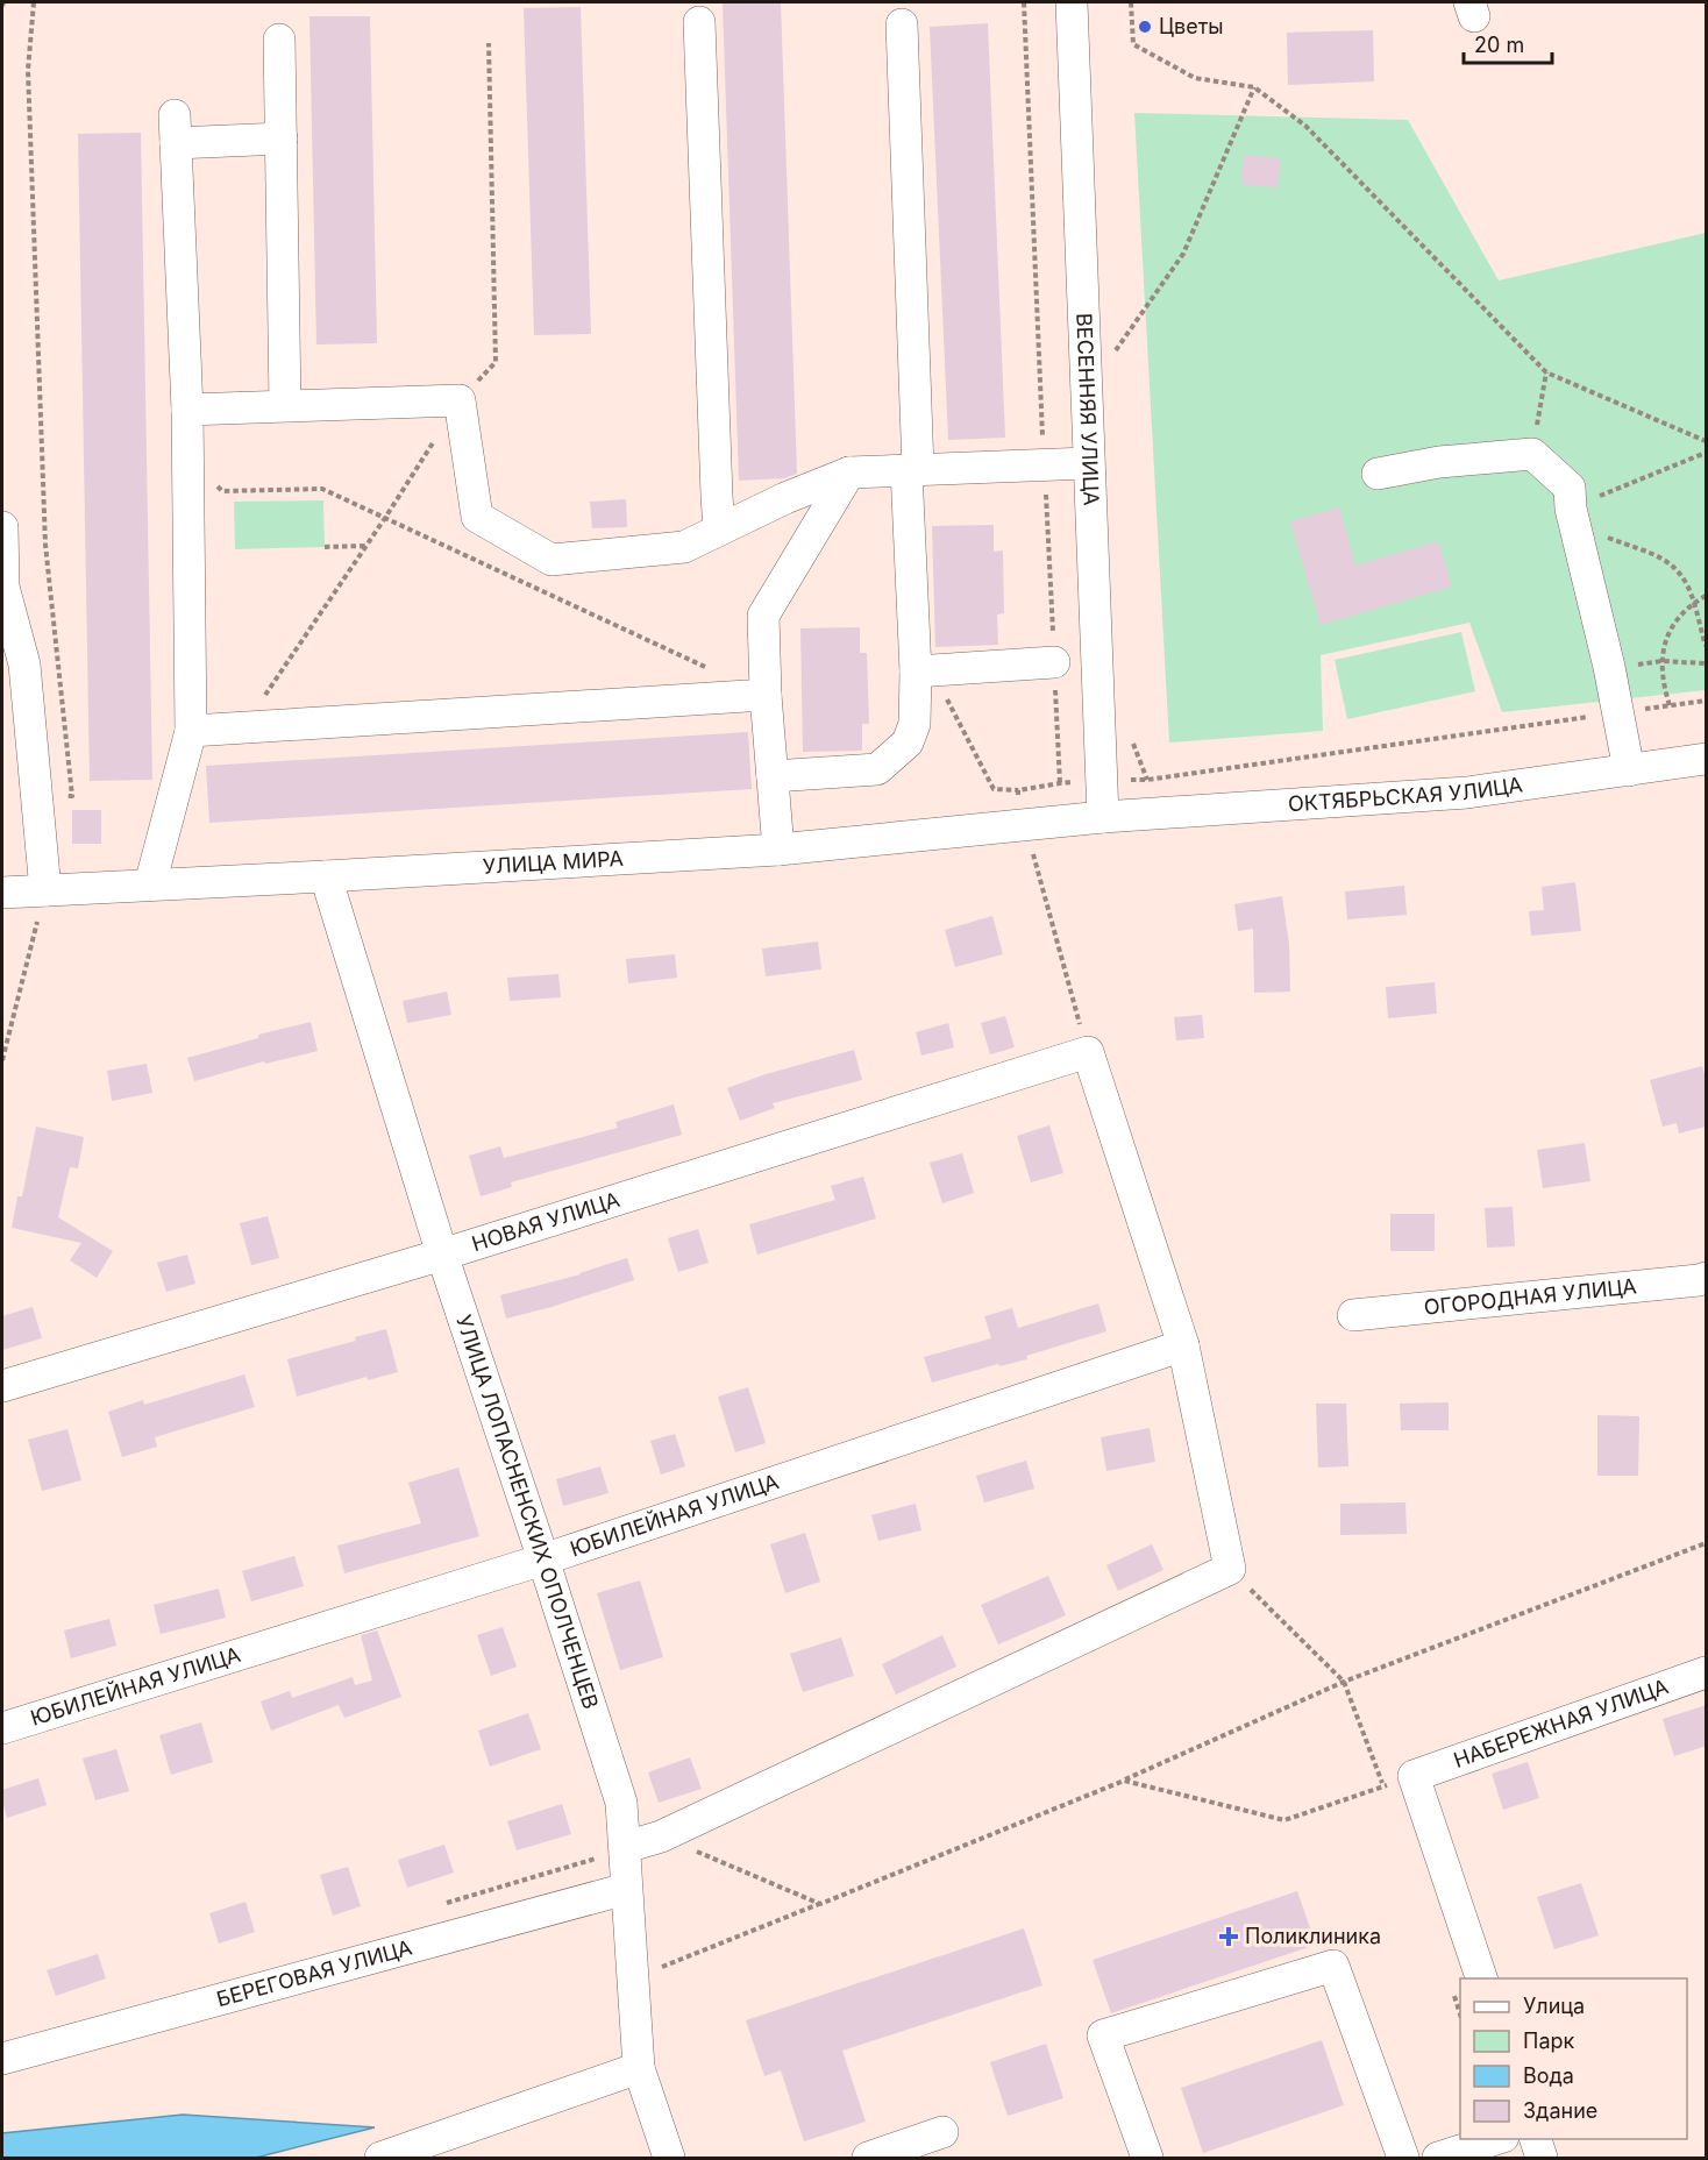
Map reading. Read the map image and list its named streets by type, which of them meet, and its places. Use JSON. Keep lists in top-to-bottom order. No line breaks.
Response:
{"streets":{"street":["ВЕСЕННЯЯ УЛИЦА","ОКТЯБРЬСКАЯ УЛИЦА","УЛИЦА МИРА","НОВАЯ УЛИЦА","ОГОРОДНАЯ УЛИЦА","УЛИЦА ЛОПАСНЕНСКИХ ОПОЛЧЕНЦЕВ","ЮБИЛЕЙНАЯ УЛИЦА","НАБЕРЕЖНАЯ УЛИЦА","БЕРЕГОВАЯ УЛИЦА"]},"crossings":[["ВЕСЕННЯЯ УЛИЦА","ОКТЯБРЬСКАЯ УЛИЦА"],["ВЕСЕННЯЯ УЛИЦА","УЛИЦА МИРА"],["ОКТЯБРЬСКАЯ УЛИЦА","УЛИЦА МИРА"],["УЛИЦА МИРА","УЛИЦА ЛОПАСНЕНСКИХ ОПОЛЧЕНЦЕВ"],["НОВАЯ УЛИЦА","УЛИЦА ЛОПАСНЕНСКИХ ОПОЛЧЕНЦЕВ"],["УЛИЦА ЛОПАСНЕНСКИХ ОПОЛЧЕНЦЕВ","ЮБИЛЕЙНАЯ УЛИЦА"],["УЛИЦА ЛОПАСНЕНСКИХ ОПОЛЧЕНЦЕВ","БЕРЕГОВАЯ УЛИЦА"]],"places":{"other":["Цветы"],"health":["Поликлиника"]},"legend":["Улица","Парк","Вода","Здание"],"scale_bar":"20 m"}
